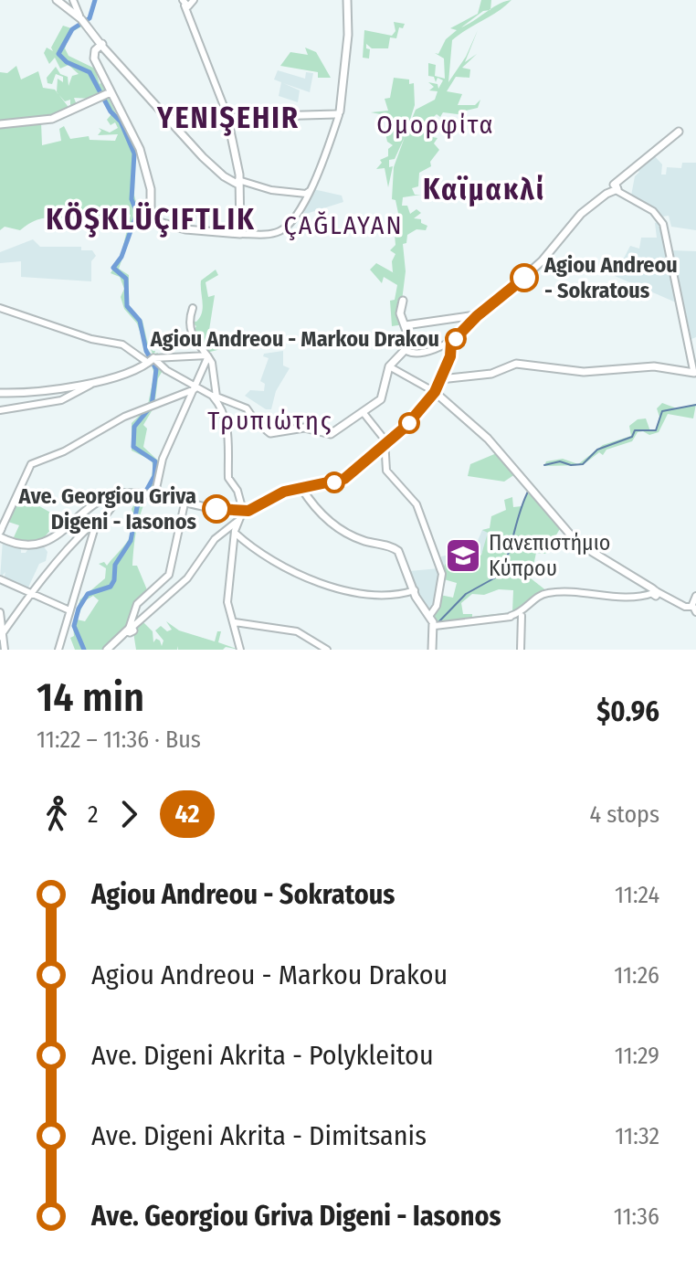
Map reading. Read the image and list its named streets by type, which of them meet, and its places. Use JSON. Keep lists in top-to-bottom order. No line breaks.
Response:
{"districts":["YENIŞEHIR","Ομορφίτα","Καϊμακλί","KÖŞKLÜÇIFTLIK","ÇAĞLAYAN","Τρυπιώτης"],"places":{"other":["Agiou Andreou - Sokratous","Agiou Andreou - Markou Drakou","Ave. Georgiou Griva Digeni - Iasonos"],"school or university":["Πανεπιστήμιο Κύπρου"]},"lines":["bus line 42"],"page":{"heading":["14 min","11:22 – 11:36 · Bus","$0.96"],"legs":["2","42","4 stops"],"list":[{"name":"Agiou Andreou - Sokratous","value":"11:24"},{"name":"Agiou Andreou - Markou Drakou","value":"11:26"},{"name":"Ave. Digeni Akrita - Polykleitou","value":"11:29"},{"name":"Ave. Digeni Akrita - Dimitsanis","value":"11:32"},{"name":"Ave. Georgiou Griva Digeni - Iasonos","value":"11:36"}]}}
